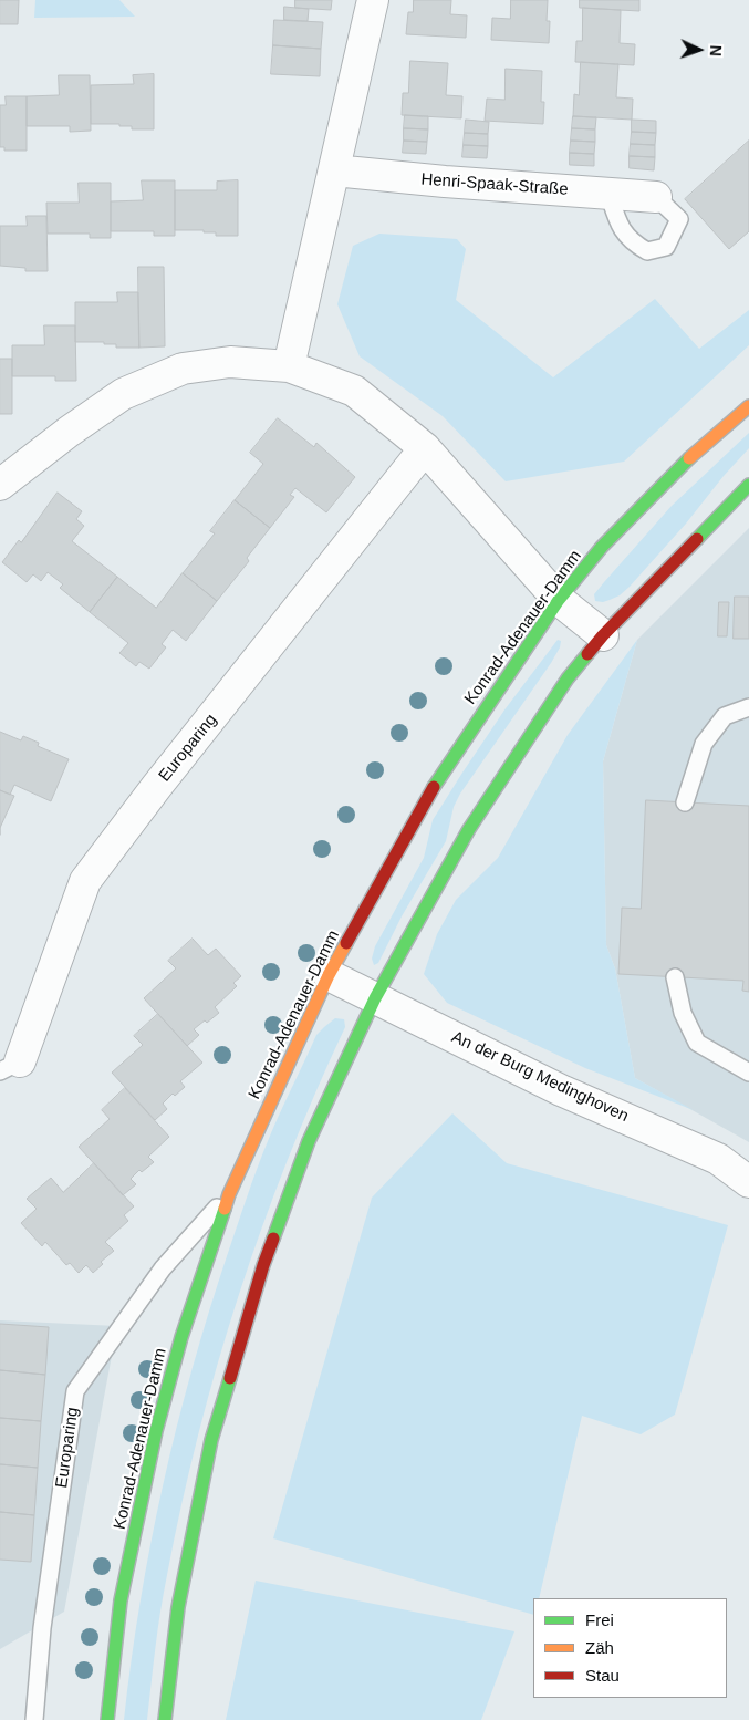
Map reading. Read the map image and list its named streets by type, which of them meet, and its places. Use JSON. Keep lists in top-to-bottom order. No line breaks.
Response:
{"streets":{"main road":["Konrad-Adenauer-Damm"],"street":["Henri-Spaak-Straße","Europaring","An der Burg Medinghoven"]},"crossings":[["Konrad-Adenauer-Damm","Europaring"],["Konrad-Adenauer-Damm","An der Burg Medinghoven"]],"legend":["Frei","Zäh","Stau"],"north":"right"}
